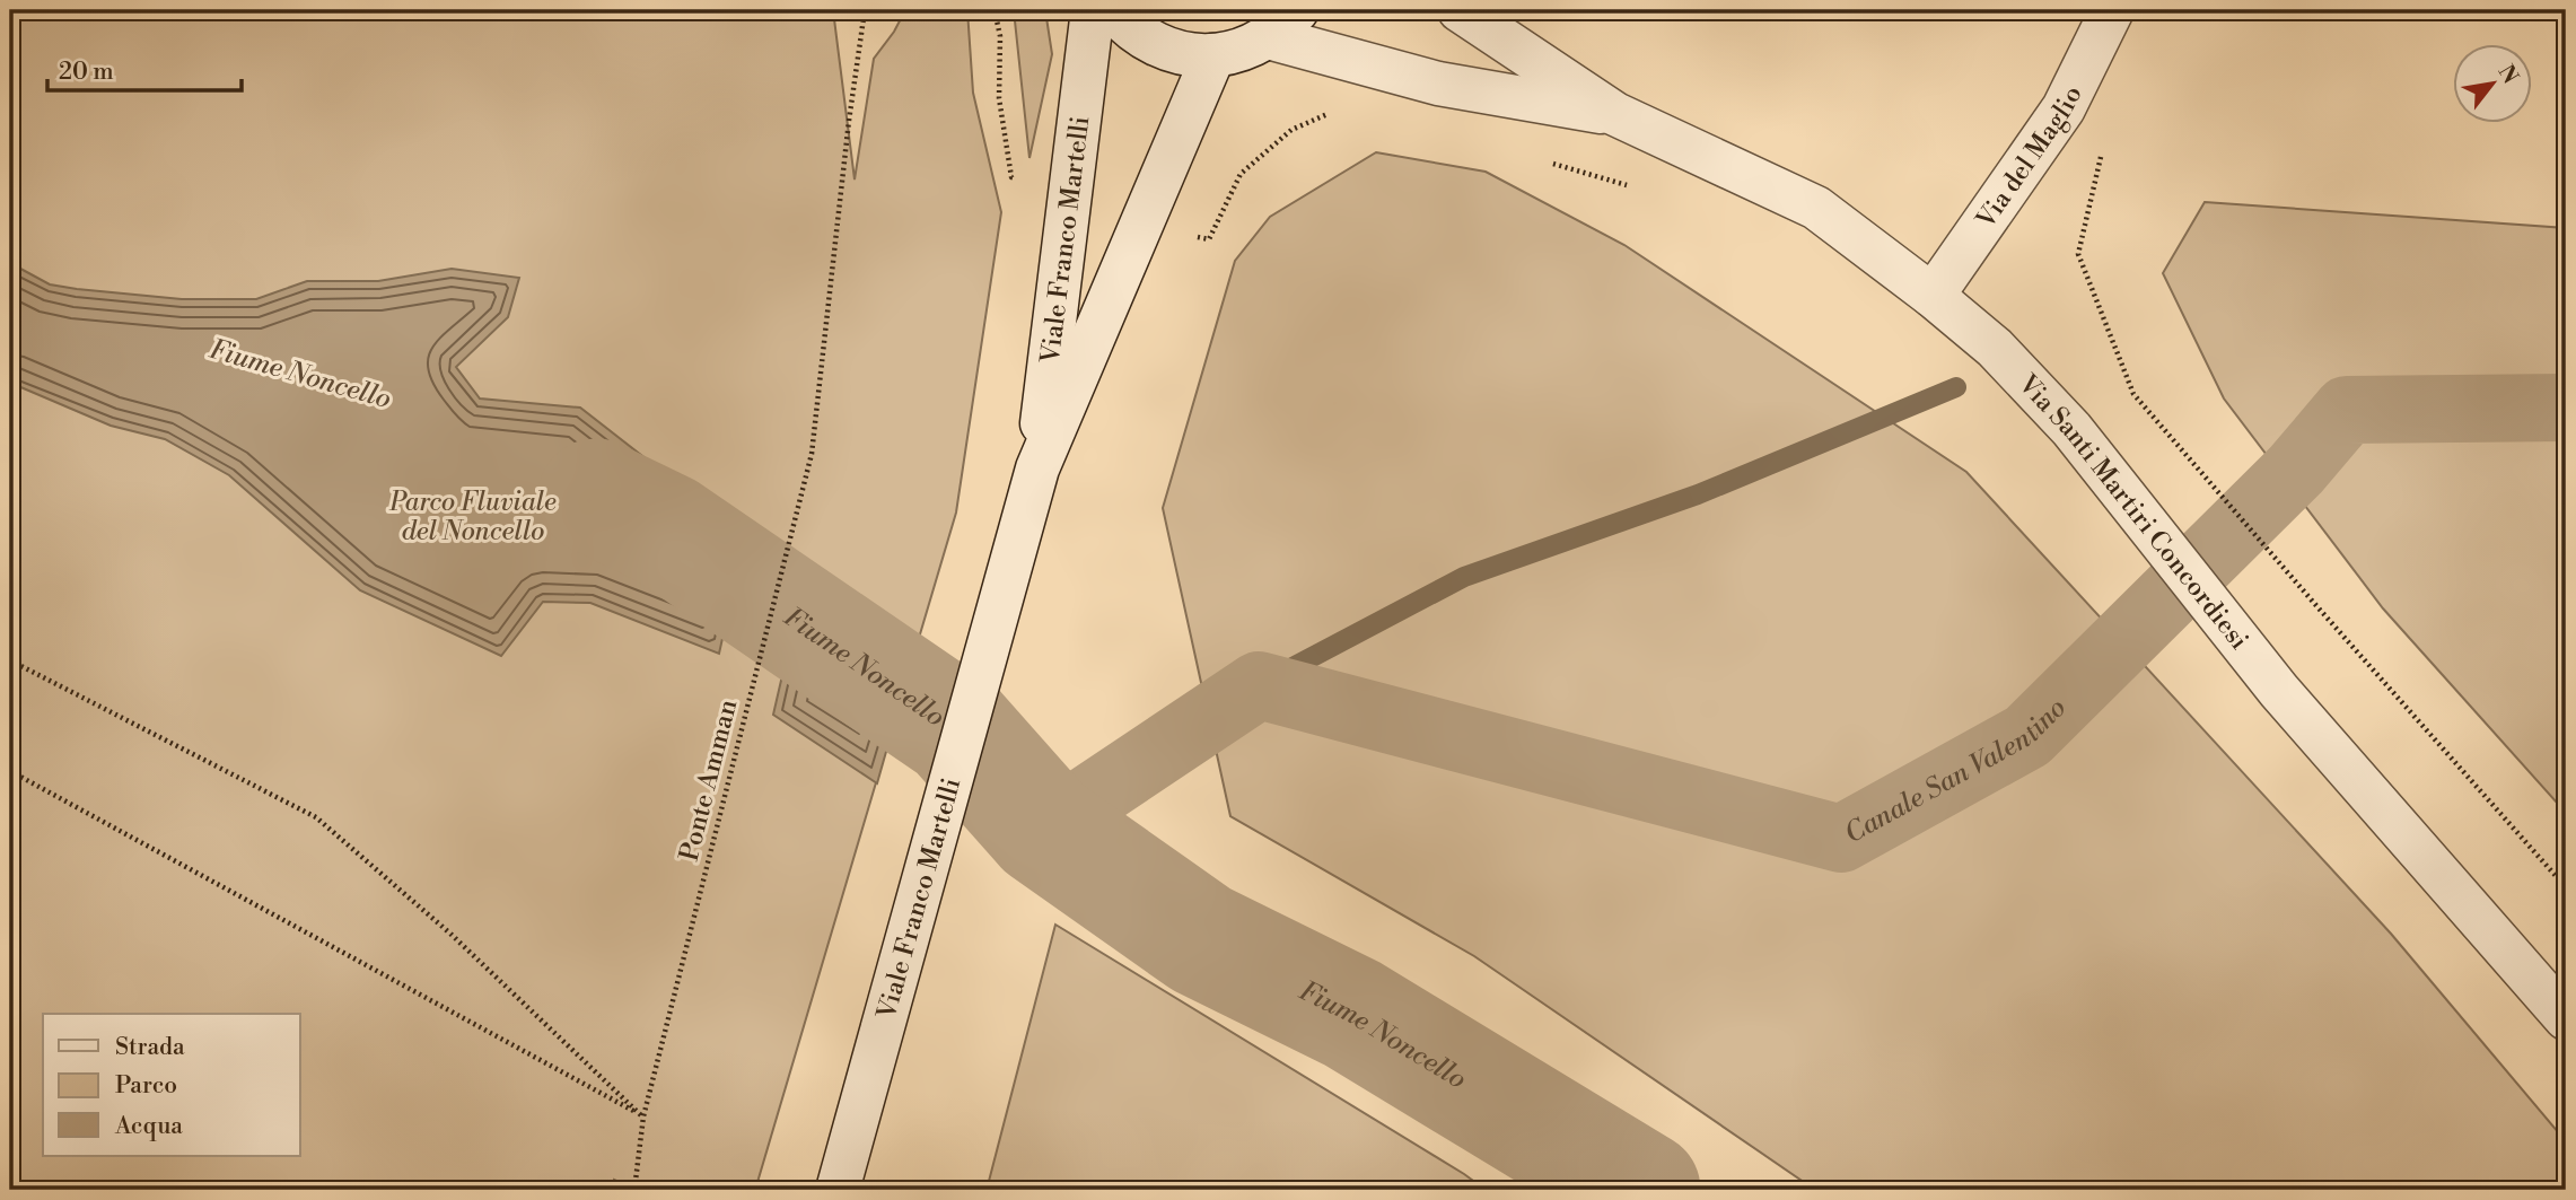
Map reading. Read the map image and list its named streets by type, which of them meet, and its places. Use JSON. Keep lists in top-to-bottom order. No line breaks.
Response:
{"streets":{"street":["Via del Maglio","Viale Franco Martelli","Via Santi Martiri Concordiesi"],"path":["Ponte Amman"]},"crossings":[["Via del Maglio","Via Santi Martiri Concordiesi"]],"water":["Fiume Noncello","Canale San Valentino"],"parks":["Parco Fluviale del Noncello"],"legend":["Strada","Parco","Acqua"],"scale_bar":"20 m","north":"top right"}
